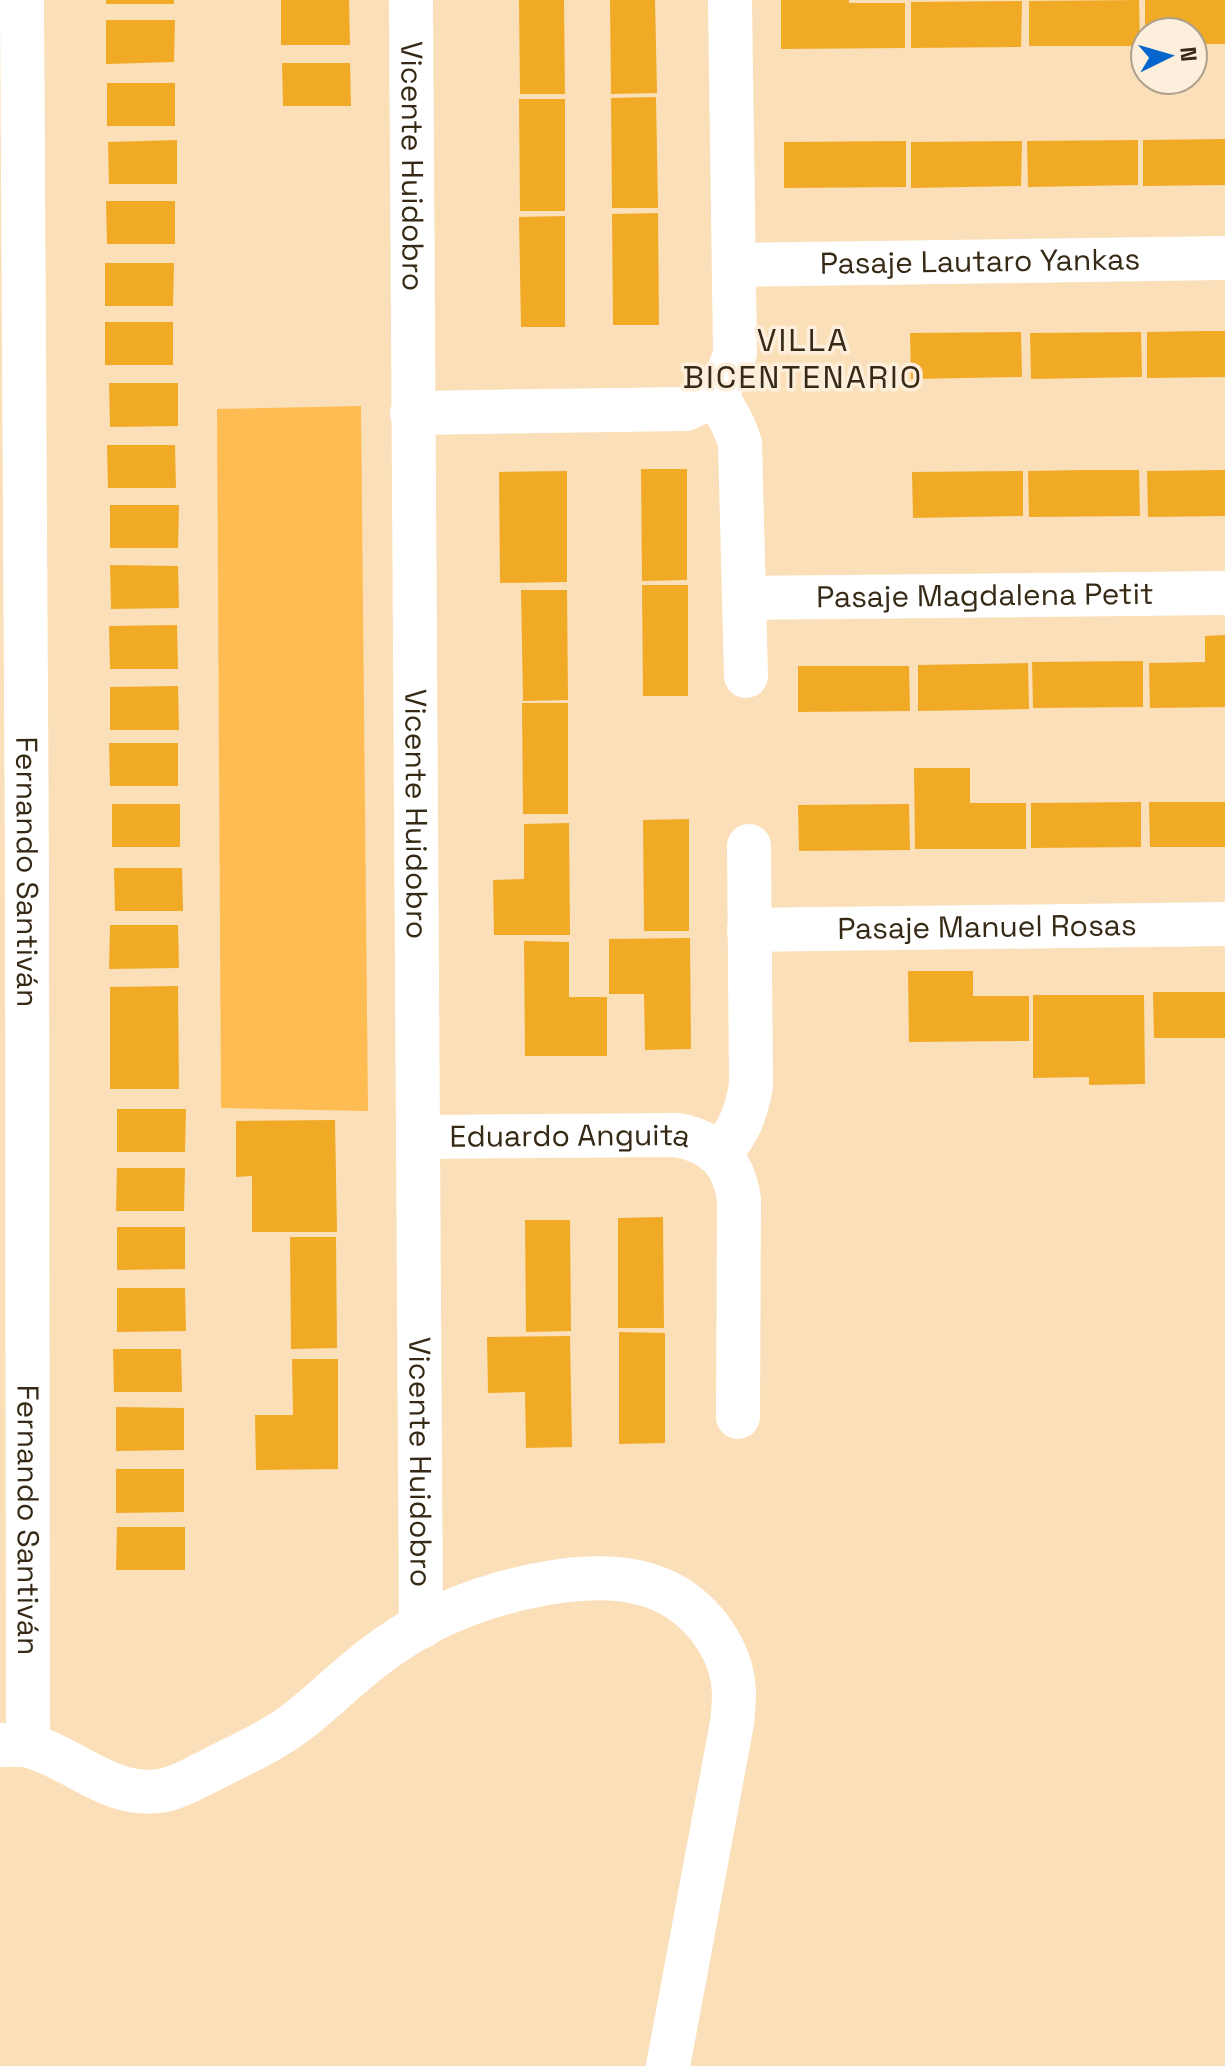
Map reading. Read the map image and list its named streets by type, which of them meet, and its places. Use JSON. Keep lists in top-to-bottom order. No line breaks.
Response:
{"streets":{"street":["Vicente Huidobro","Pasaje Lautaro Yankas","Pasaje Magdalena Petit","Fernando Santiván","Pasaje Manuel Rosas","Eduardo Anguita"]},"crossings":[["Vicente Huidobro","Eduardo Anguita"]],"districts":["VILLA BICENTENARIO"],"north":"right"}
